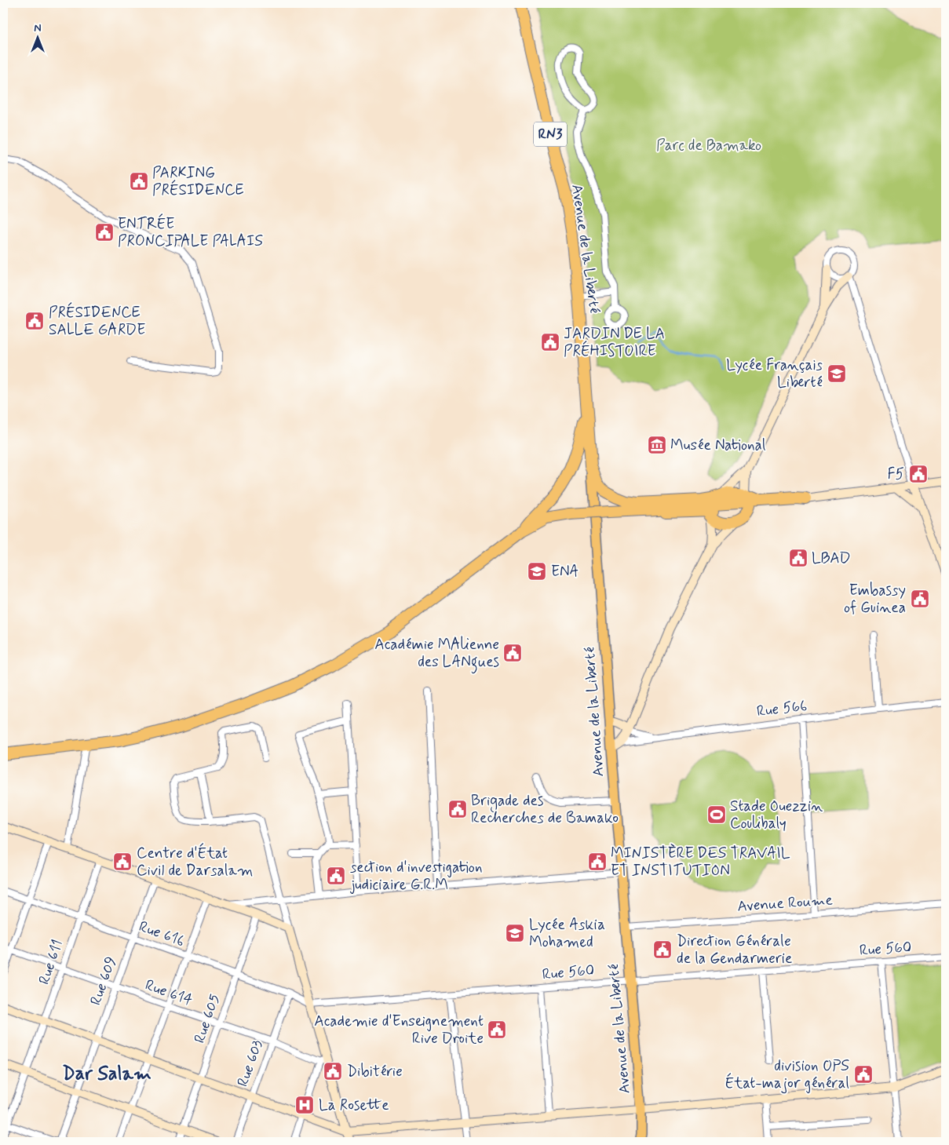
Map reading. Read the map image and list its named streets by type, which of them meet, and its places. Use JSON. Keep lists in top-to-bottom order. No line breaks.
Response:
{"streets":{"highway":["RN3","Avenue de la Liberté"],"street":["Rue 566","Avenue Roume","Rue 616","Rue 560","Rue 611","Rue 609","Rue 614","Rue 605","Rue 603"]},"crossings":[["Avenue de la Liberté","Avenue Roume"],["Avenue de la Liberté","Rue 560"],["Rue 616","Rue 560"],["Rue 616","Rue 611"],["Rue 616","Rue 609"],["Rue 616","Rue 605"],["Rue 616","Rue 603"],["Rue 611","Rue 614"],["Rue 609","Rue 614"],["Rue 614","Rue 605"],["Rue 614","Rue 603"]],"districts":["Dar Salam"],"parks":["Parc de Bamako"],"places":{"public building":["PARKING PRÉSIDENCE","ENTRÉE PRONCIPALE PALAIS","PRÉSIDENCE SALLE GARDE","JARDIN DE LA PRÉHISTOIRE","F5","LBAD","Embassy of Guinea","Académie MAlienne des LANgues","Brigade des Recherches de Bamako","Centre d'État Civil de Darsalam","MINISTÈRE DES TRAVAIL ET INSTITUTION","section d'investigation judiciaire G.R.M","Direction Générale de la Gendarmerie","Academie d'Enseignement Rive Droite","Dibitérie","division OPS État-major général"],"school or university":["Lycée Français Liberté","ENA","Lycée Askia Mohamed"],"museum":["Musée National"],"sports":["Stade Ouezzin Coulibaly"],"hospital":["La Rosette"]},"north":"top"}
